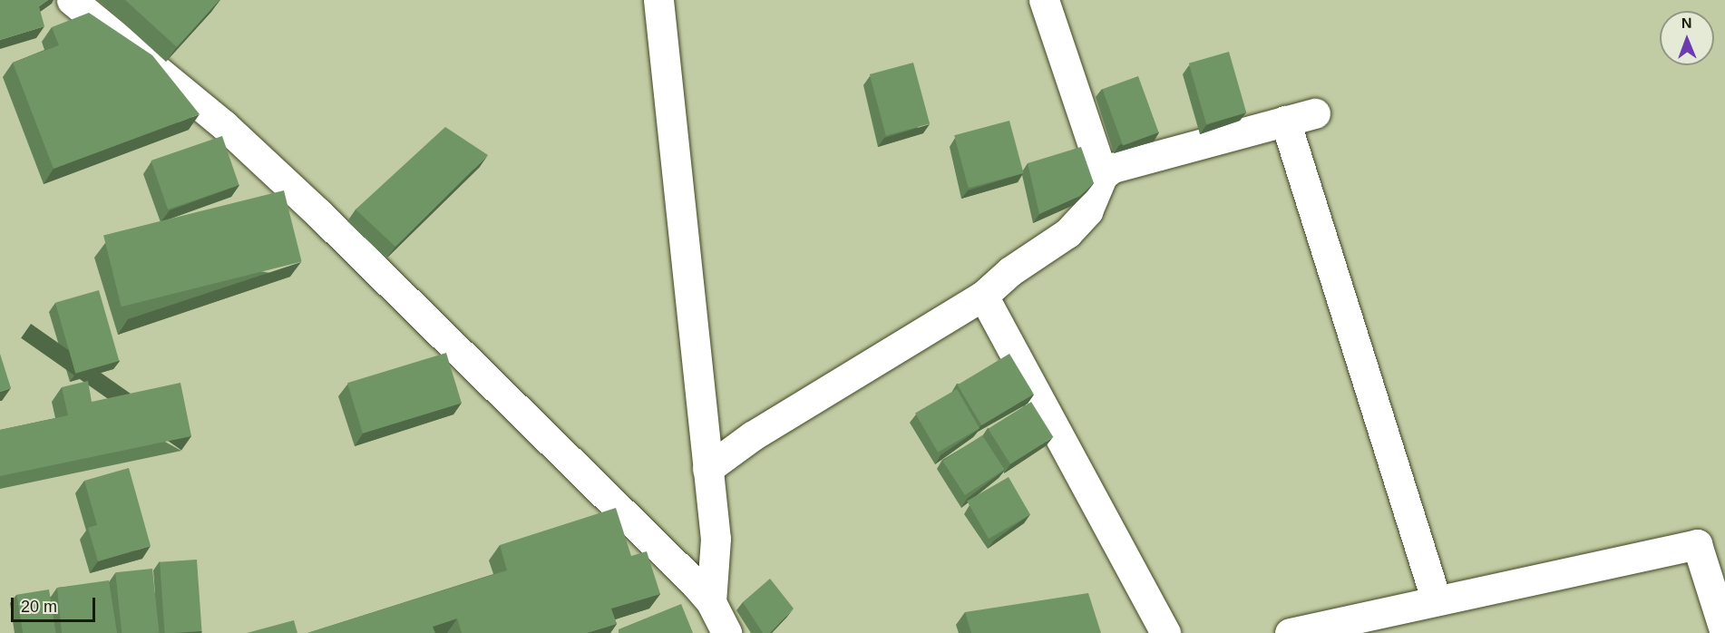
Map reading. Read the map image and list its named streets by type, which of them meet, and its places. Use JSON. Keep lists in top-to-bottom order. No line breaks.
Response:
{"scale_bar":"20 m","north":"top"}
